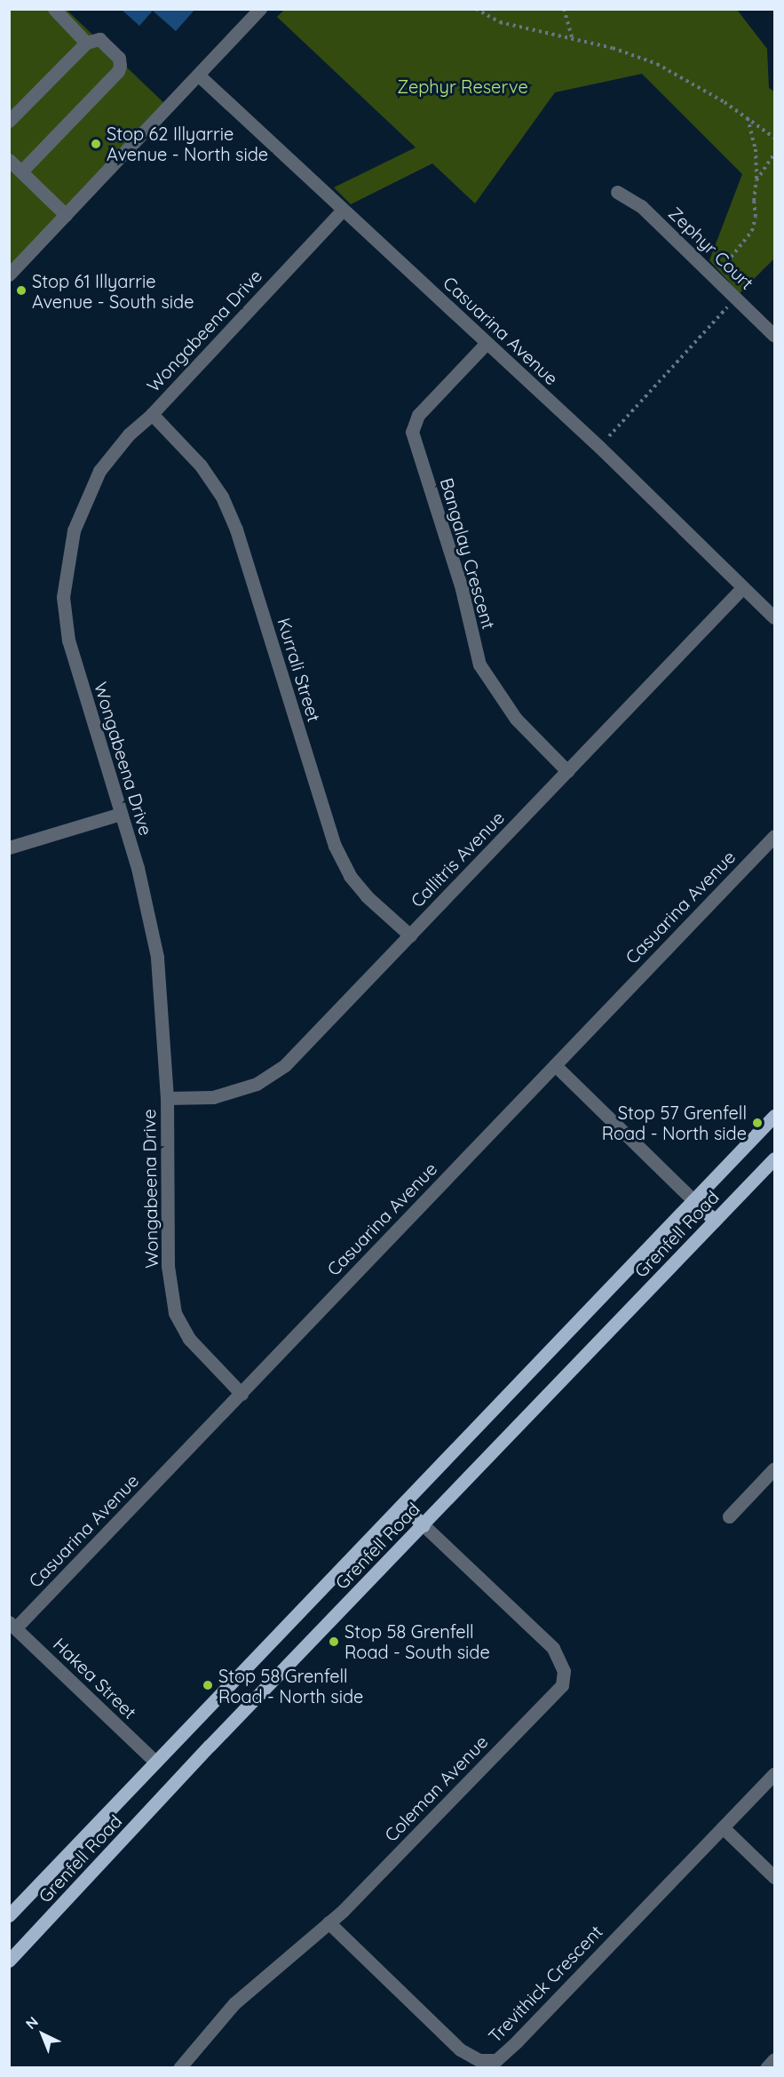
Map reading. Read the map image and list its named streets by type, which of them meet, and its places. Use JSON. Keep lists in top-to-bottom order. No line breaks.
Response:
{"streets":{"main road":["Grenfell Road"],"street":["Zephyr Court","Wongabeena Drive","Casuarina Avenue","Bangalay Crescent","Kurrali Street","Callitris Avenue","Hakea Street","Coleman Avenue","Trevithick Crescent"]},"crossings":[["Wongabeena Drive","Casuarina Avenue"],["Wongabeena Drive","Kurrali Street"],["Wongabeena Drive","Callitris Avenue"],["Casuarina Avenue","Bangalay Crescent"],["Casuarina Avenue","Callitris Avenue"],["Casuarina Avenue","Hakea Street"],["Bangalay Crescent","Callitris Avenue"],["Kurrali Street","Callitris Avenue"],["Grenfell Road","Hakea Street"],["Grenfell Road","Coleman Avenue"],["Coleman Avenue","Trevithick Crescent"]],"parks":["Zephyr Reserve"],"places":["Stop 62 Illyarrie Avenue - North side","Stop 61 Illyarrie Avenue - South side","Stop 57 Grenfell Road - North side","Stop 58 Grenfell Road - South side","Stop 58 Grenfell Road - North side"],"north":"top left"}
